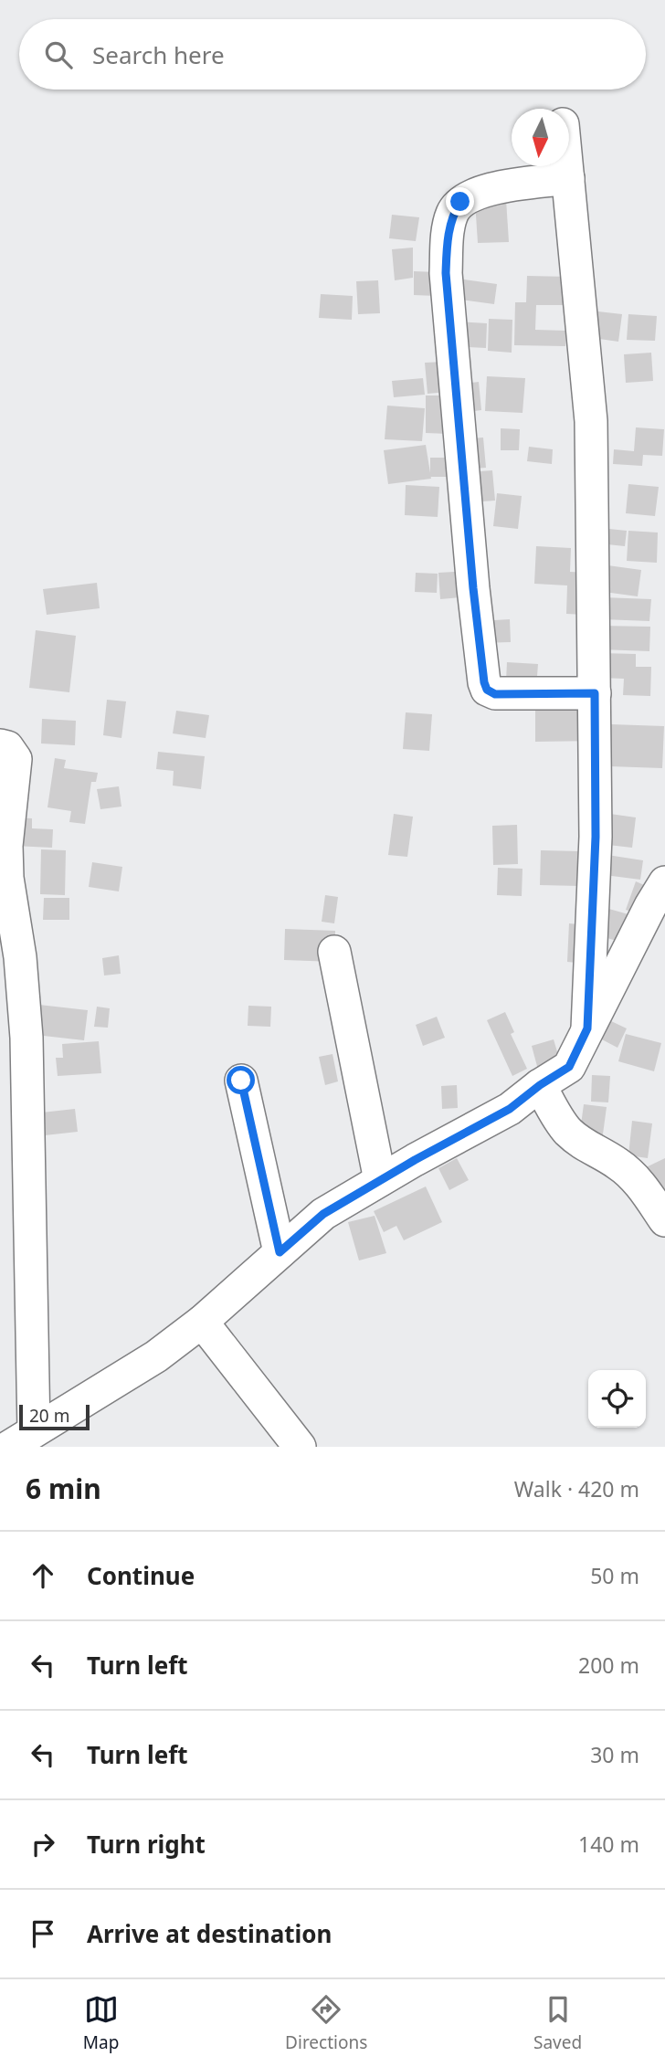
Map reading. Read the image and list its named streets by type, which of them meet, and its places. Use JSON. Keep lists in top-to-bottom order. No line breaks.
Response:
{"scale_bar":"20 m","north":"bottom","page":{"search":"Search here","scale":"20 m","heading":["6 min","Walk · 420 m"],"list":[["Continue","50 m"],["Turn left","200 m"],["Turn left","30 m"],["Turn right","140 m"],"Arrive at destination"],"nav":["Map","Directions","Saved"]}}
